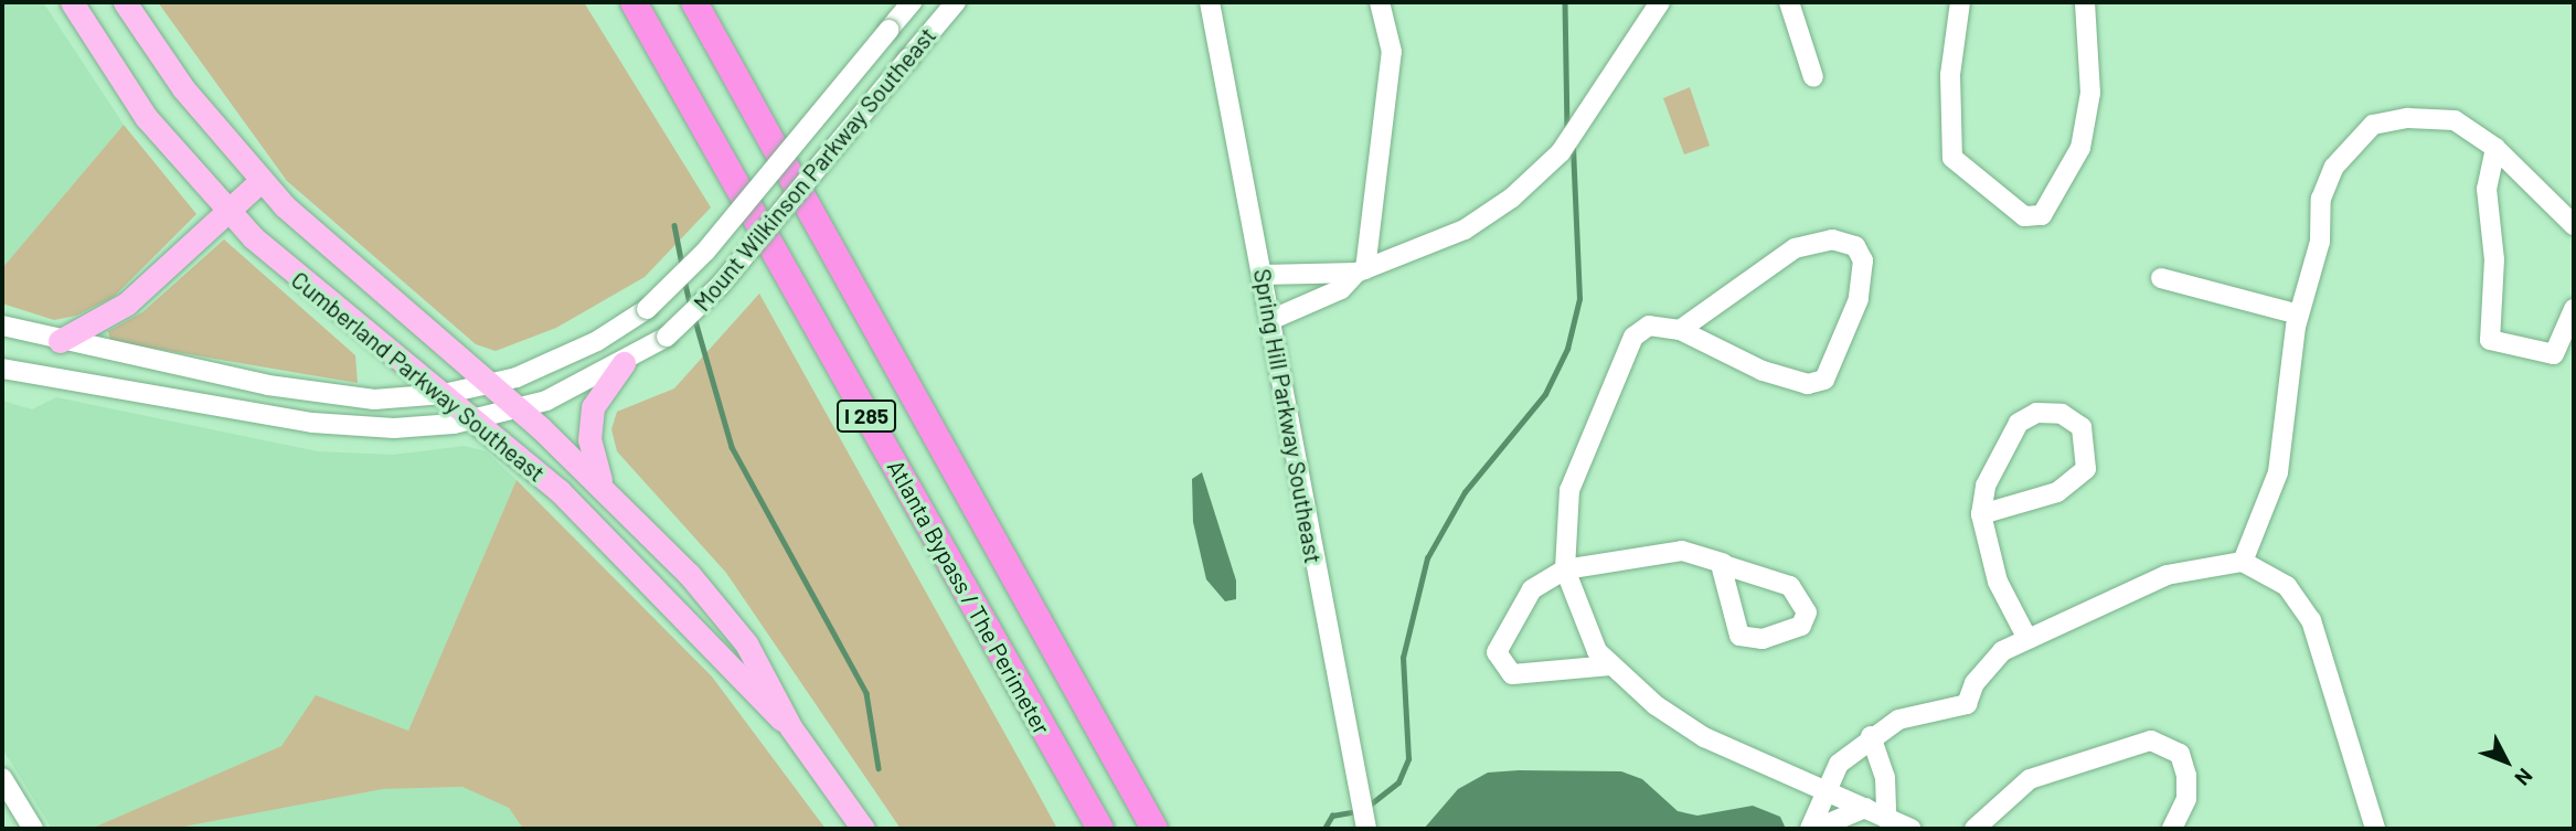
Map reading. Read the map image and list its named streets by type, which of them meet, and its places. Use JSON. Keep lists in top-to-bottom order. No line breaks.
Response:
{"streets":{"highway":["I 285","Atlanta Bypass / The Perimeter"],"main road":["Cumberland Parkway Southeast"],"street":["Mount Wilkinson Parkway Southeast","Spring Hill Parkway Southeast"]},"crossings":[["Mount Wilkinson Parkway Southeast","Cumberland Parkway Southeast"]],"north":"bottom right"}
